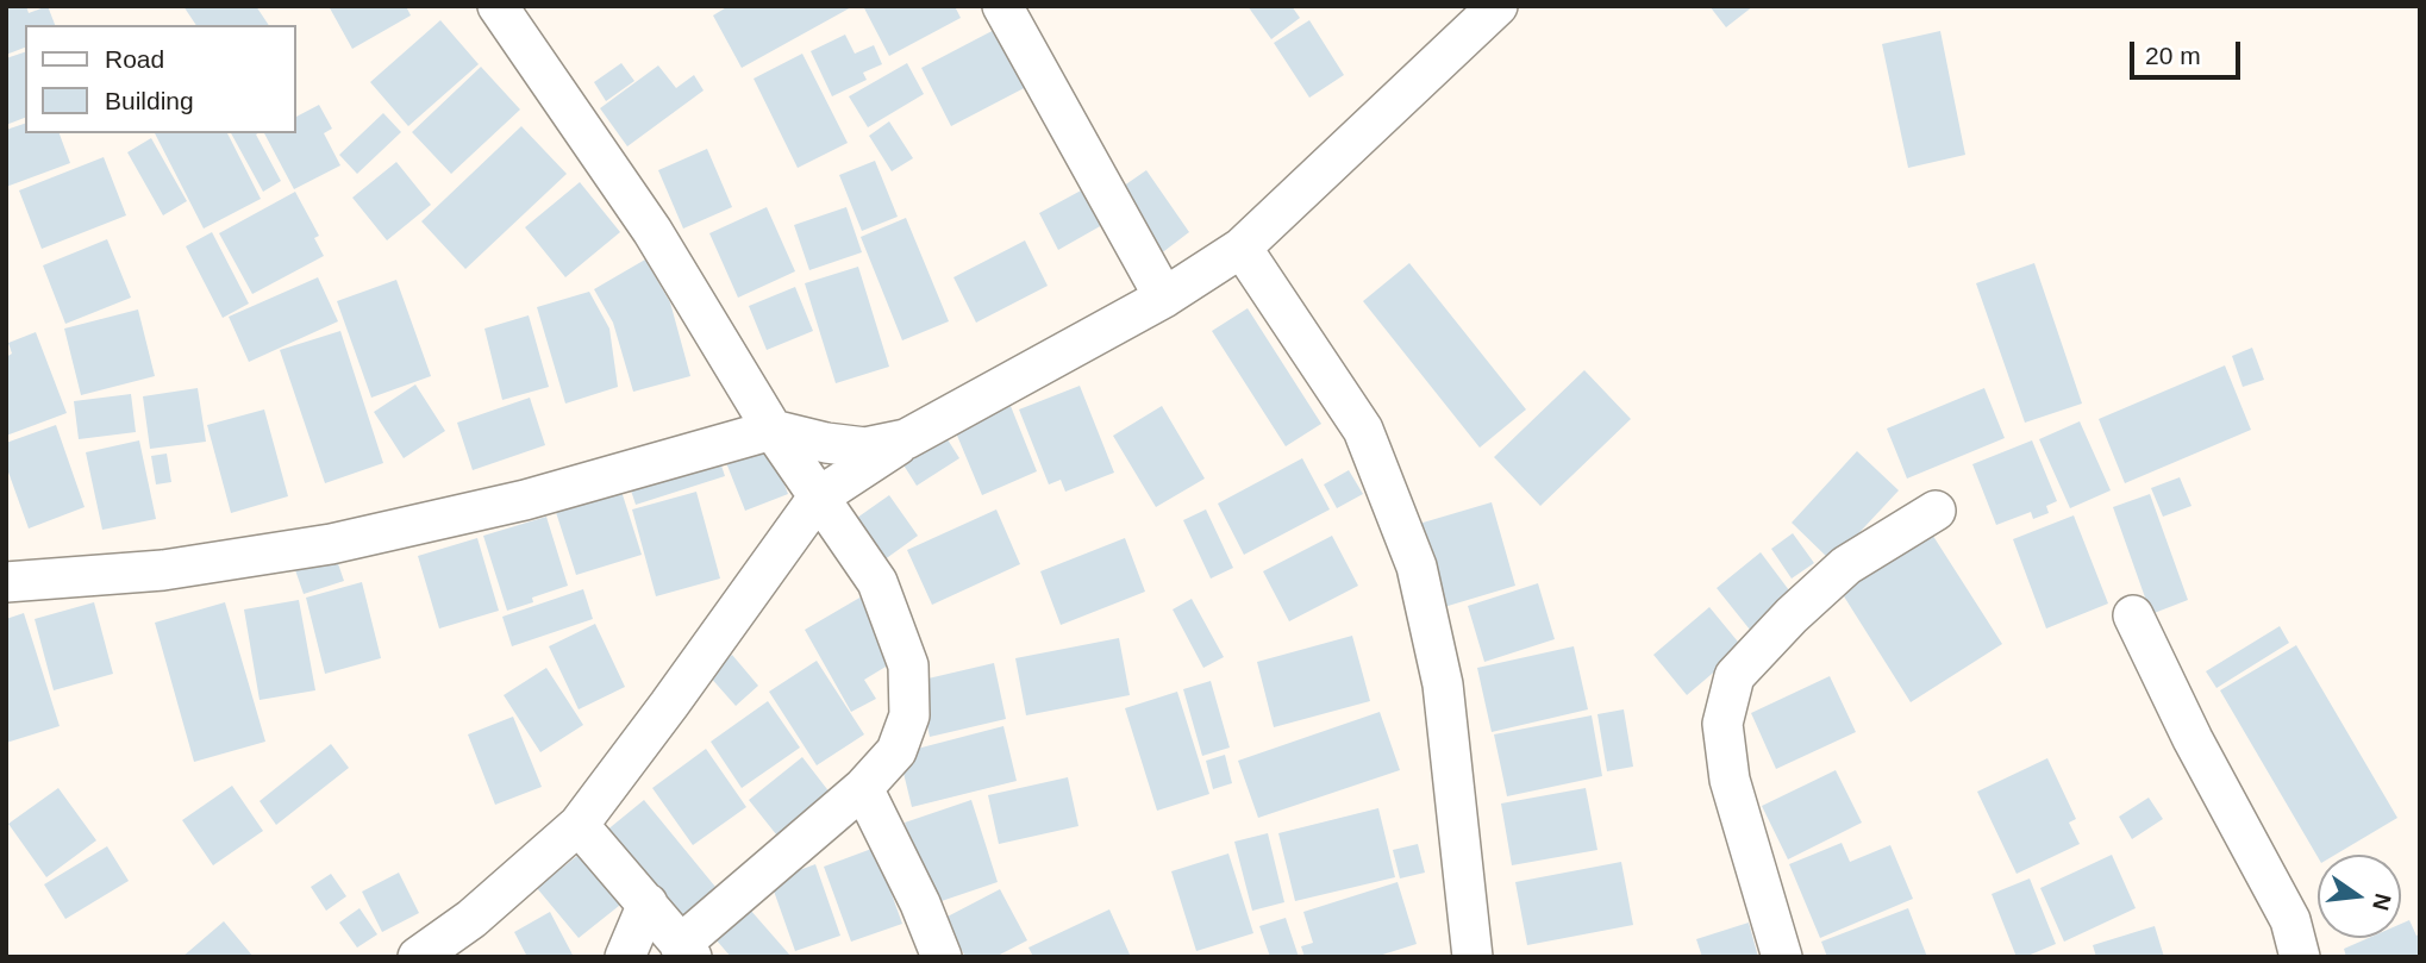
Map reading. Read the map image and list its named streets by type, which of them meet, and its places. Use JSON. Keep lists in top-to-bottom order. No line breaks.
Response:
{"legend":["Road","Building"],"scale_bar":"20 m","north":"right"}
